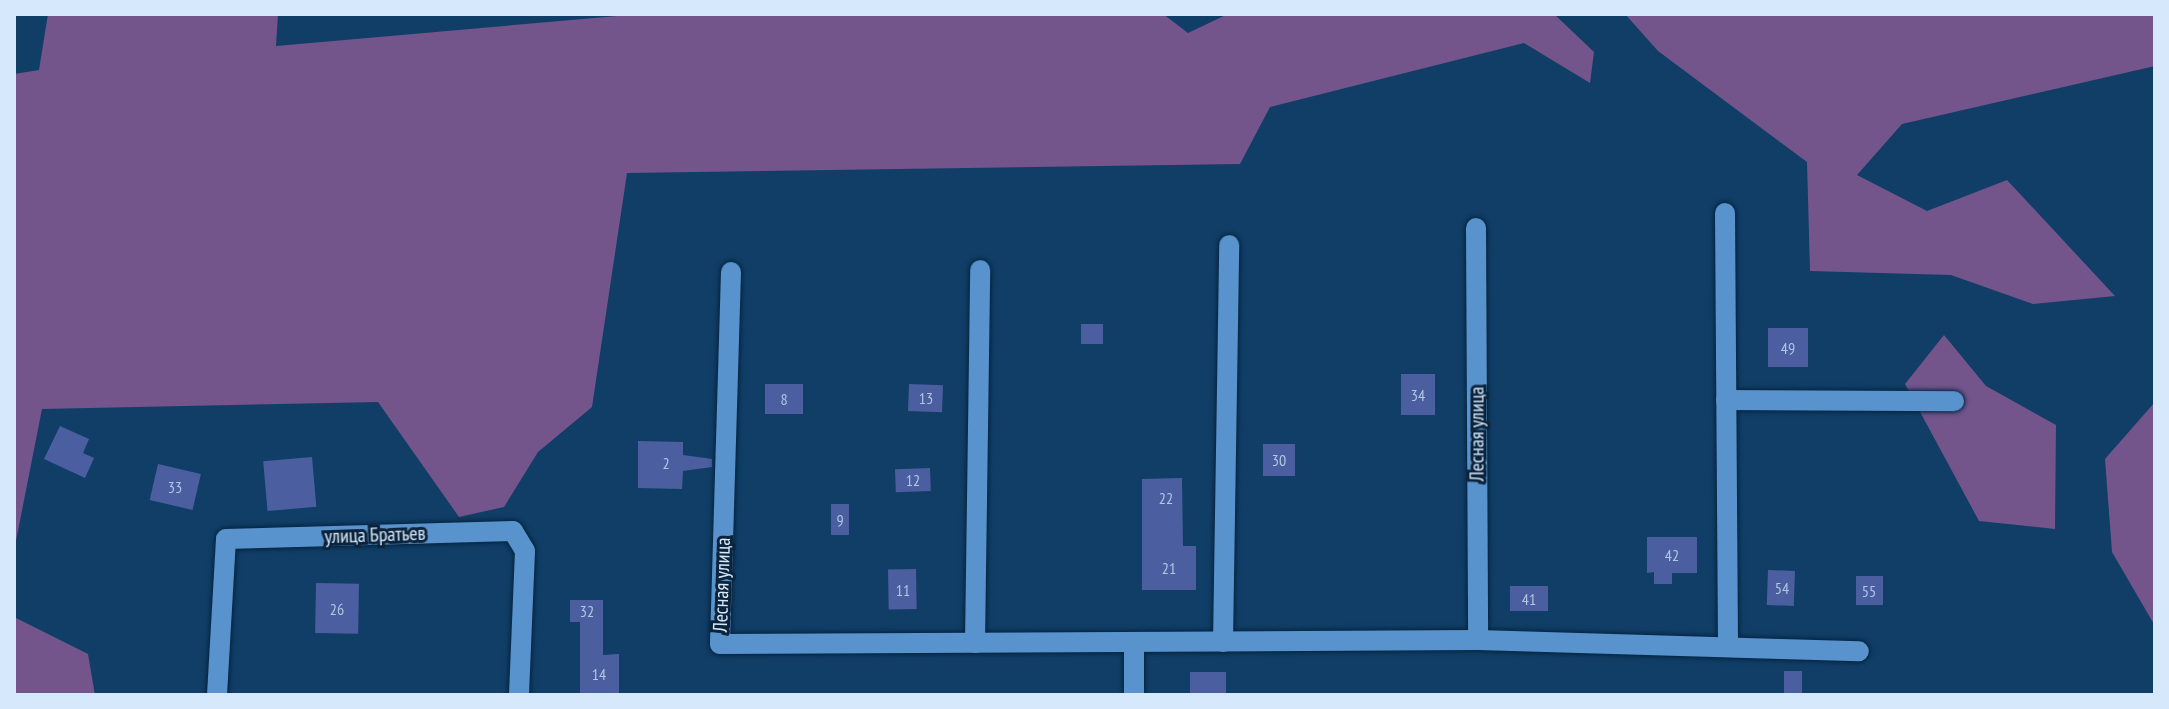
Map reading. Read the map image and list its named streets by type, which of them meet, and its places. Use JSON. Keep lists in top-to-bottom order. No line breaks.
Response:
{"streets":{"street":["Лесная улица","улица Братьев"]},"house_numbers":["49","34","13","8","30","2","12","33","22","9","42","21","54","11","55","41","26","32","14"]}
